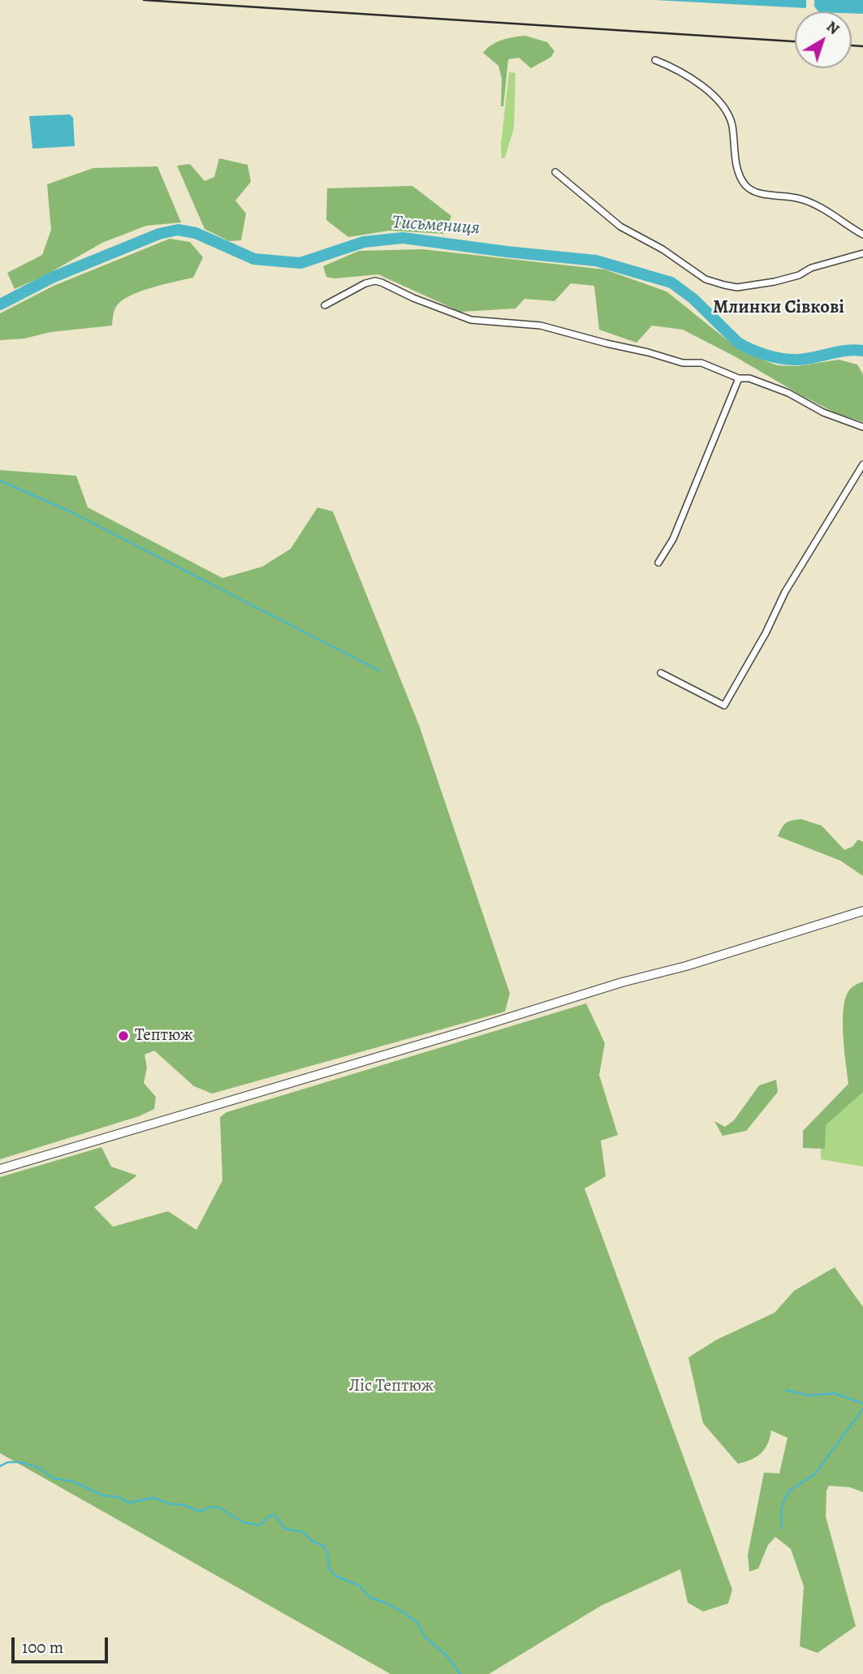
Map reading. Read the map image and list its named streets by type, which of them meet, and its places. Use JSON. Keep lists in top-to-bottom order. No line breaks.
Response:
{"districts":["Млинки Сівкові"],"water":["Тисьмениця"],"parks":["Ліс Тептюж"],"places":["Тептюж"],"scale_bar":"100 m","north":"top right"}
